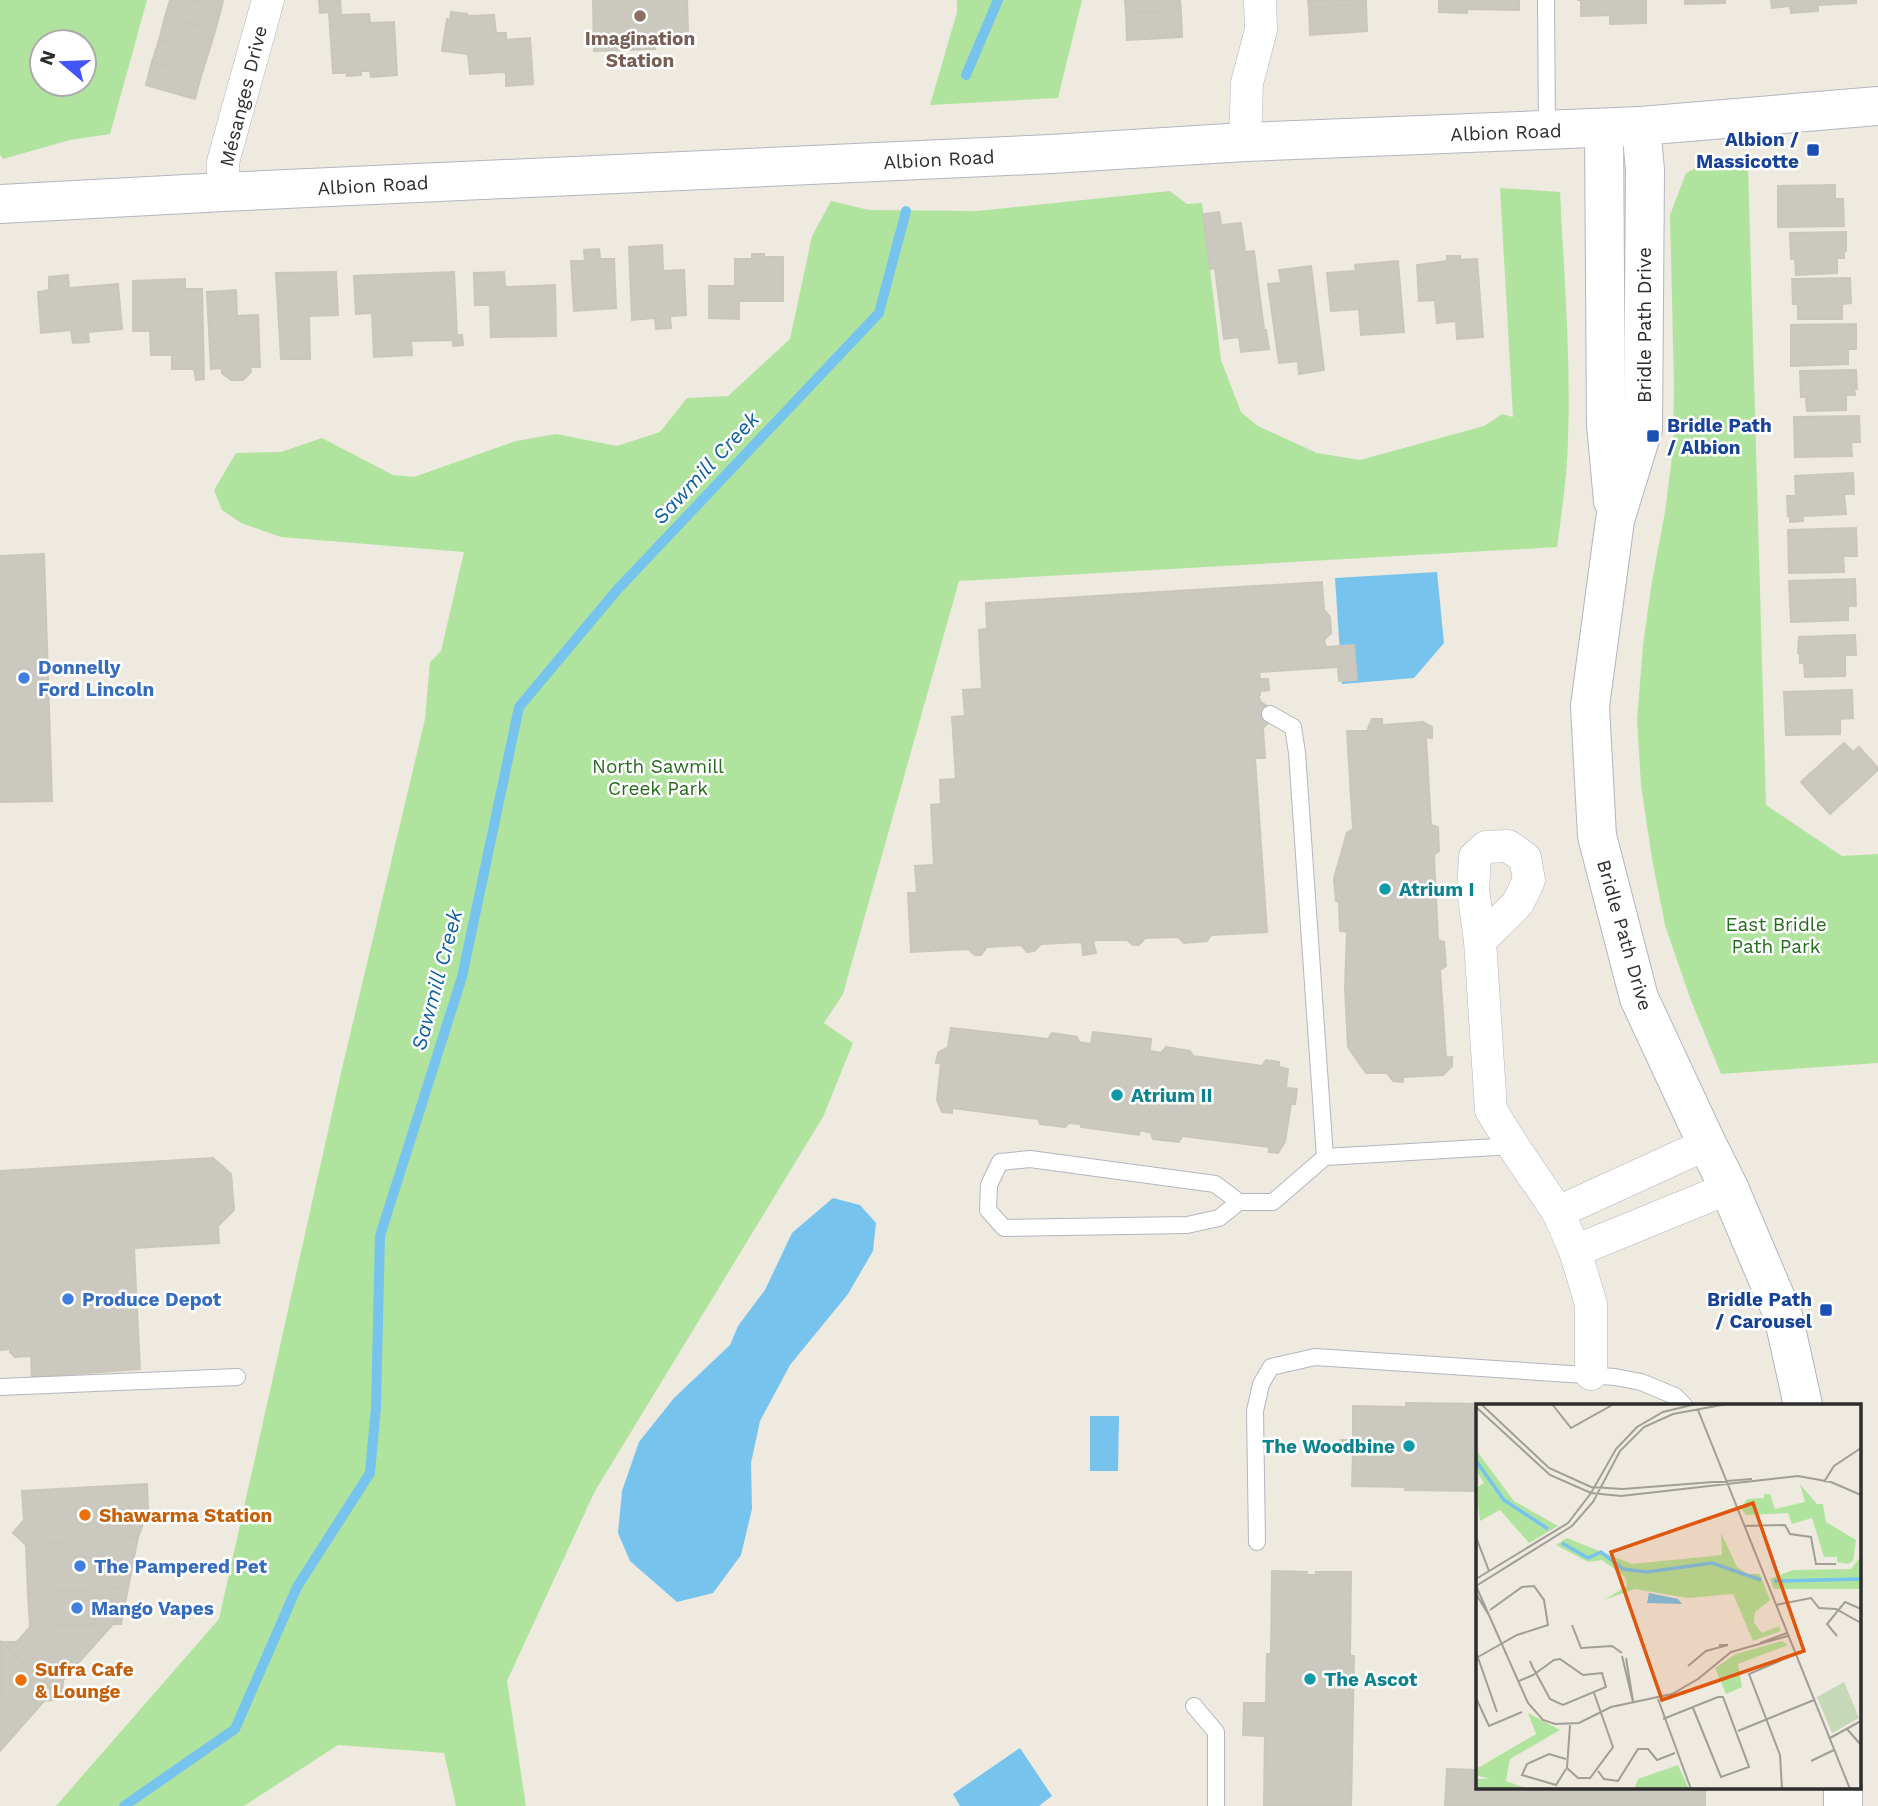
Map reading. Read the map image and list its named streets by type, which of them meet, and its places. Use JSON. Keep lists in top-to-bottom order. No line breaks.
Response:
{"streets":{"street":["Mésanges Drive","Albion Road","Bridle Path Drive"]},"crossings":[["Mésanges Drive","Albion Road"],["Albion Road","Bridle Path Drive"]],"water":["Sawmill Creek"],"parks":["North Sawmill Creek Park","East Bridle Path Park"],"places":{"other":["Imagination Station","Donnelly Ford Lincoln","Atrium I","Atrium II","Produce Depot","The Woodbine","Shawarma Station","The Pampered Pet","Mango Vapes","The Ascot","Sufra Cafe & Lounge"],"transit":["Albion / Massicotte","Bridle Path / Albion","Bridle Path / Carousel"]},"north":"left"}
